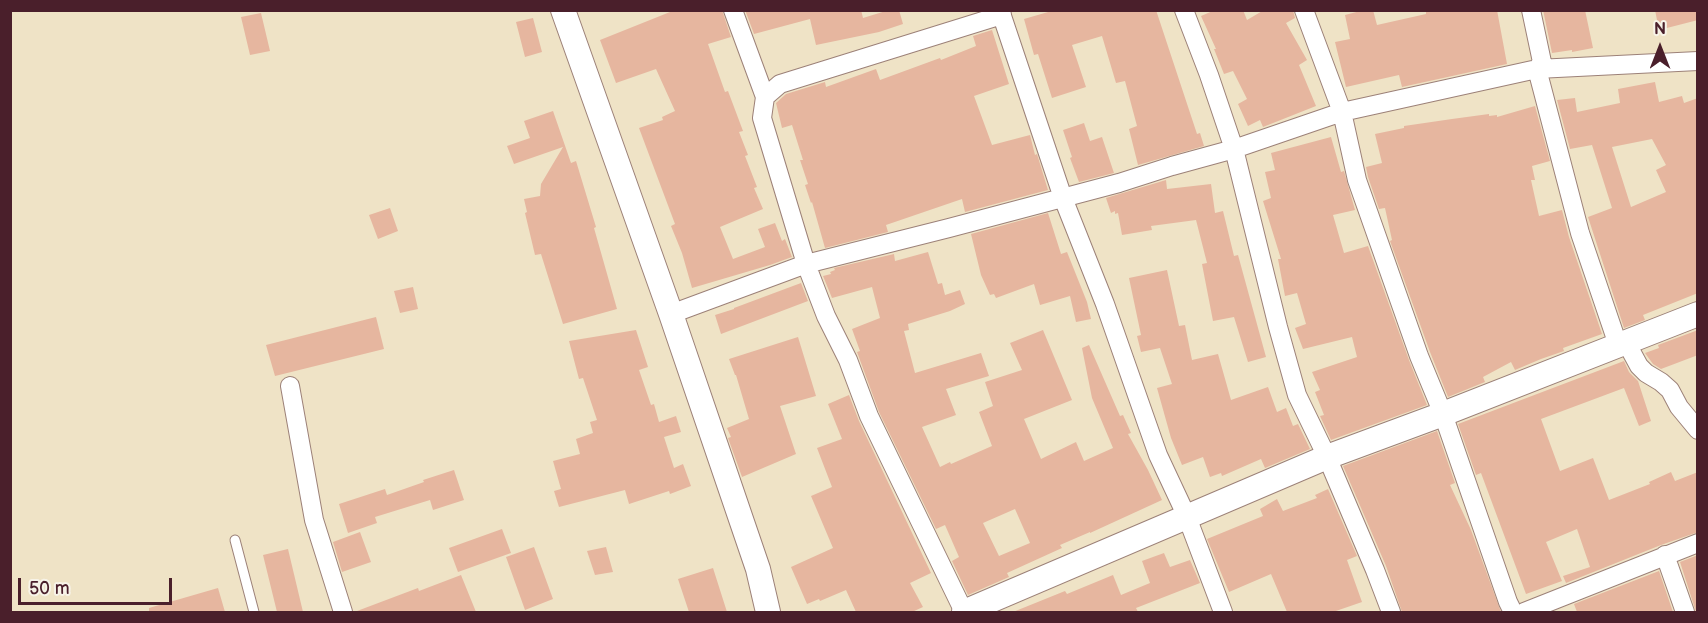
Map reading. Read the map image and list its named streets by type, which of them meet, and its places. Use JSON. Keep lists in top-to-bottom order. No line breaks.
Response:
{"scale_bar":"50 m","north":"top"}
